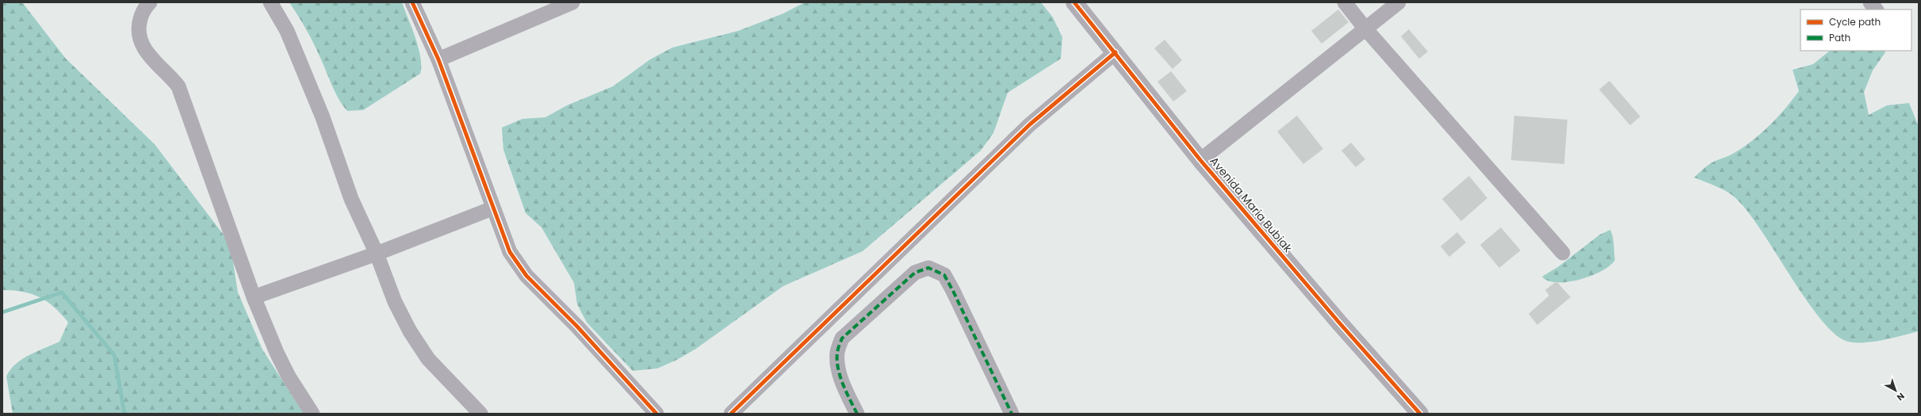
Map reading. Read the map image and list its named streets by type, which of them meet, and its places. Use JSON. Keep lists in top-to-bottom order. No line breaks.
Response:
{"streets":{"street":["Avenida Maria Bubiak"]},"legend":["Cycle path","Path"],"north":"bottom right"}
